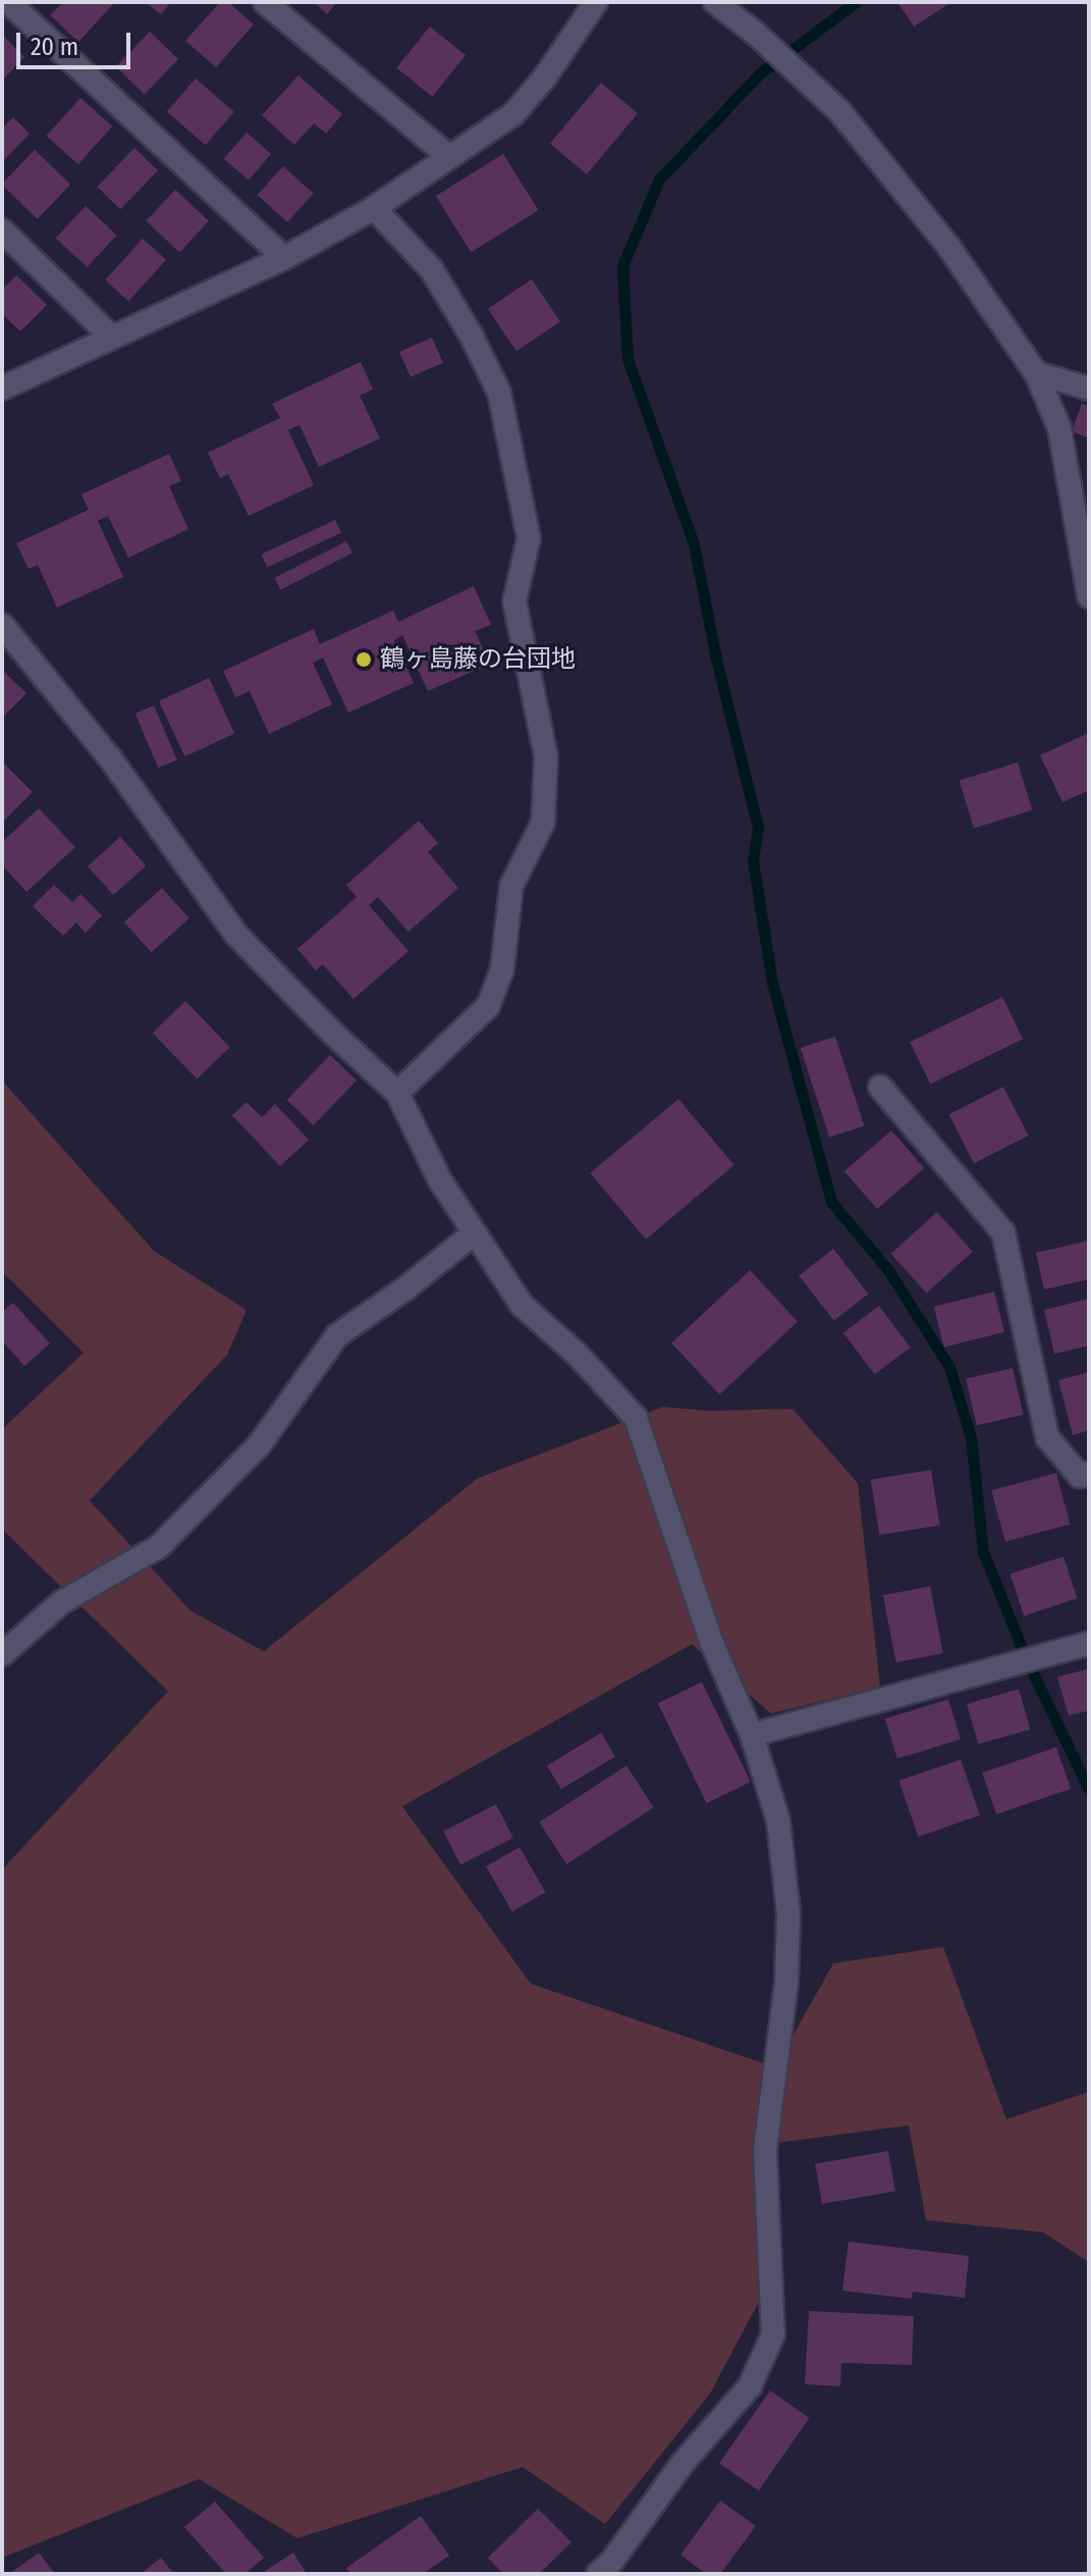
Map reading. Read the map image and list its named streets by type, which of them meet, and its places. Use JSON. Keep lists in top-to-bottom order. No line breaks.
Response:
{"places":["鶴ヶ島藤の台団地"],"scale_bar":"20 m"}
